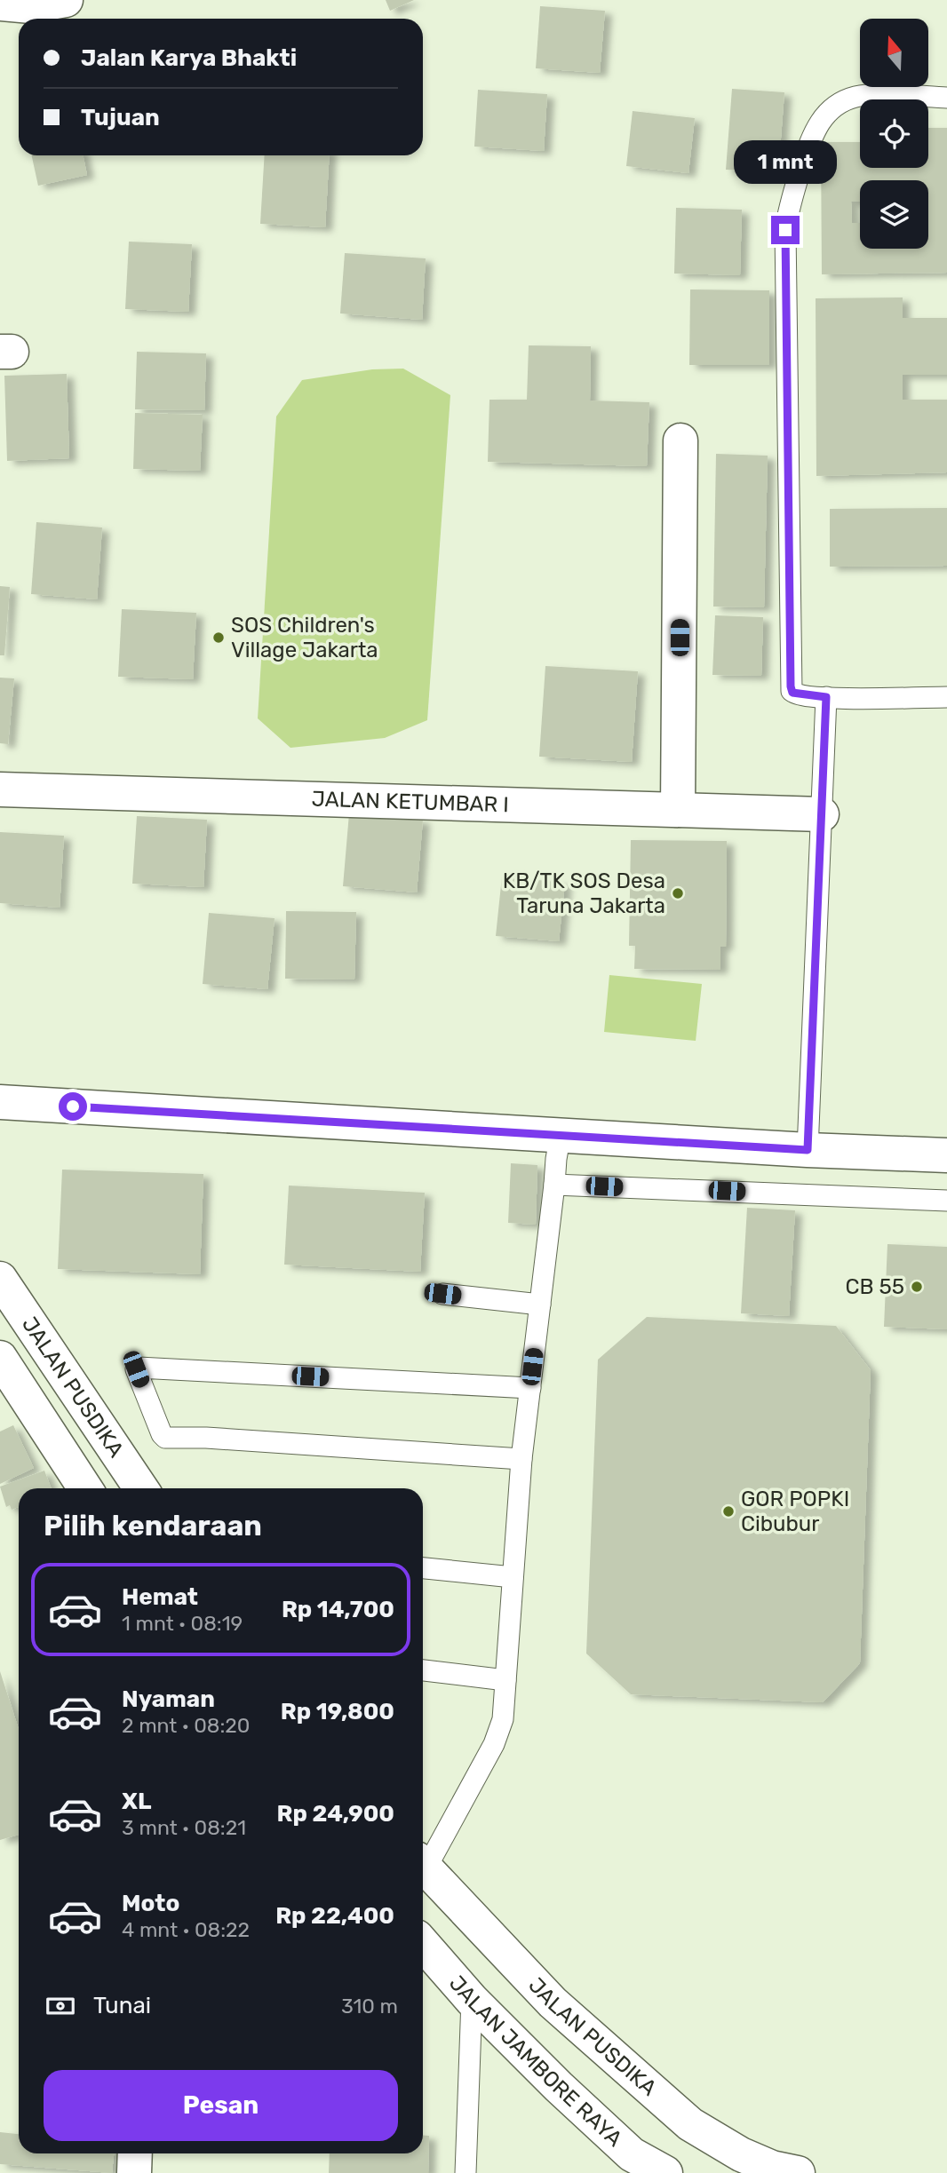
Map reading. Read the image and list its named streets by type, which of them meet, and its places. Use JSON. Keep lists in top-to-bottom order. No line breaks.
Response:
{"streets":{"street":["JALAN KETUMBAR I","JALAN PUSDIKA","JALAN JAMBORE RAYA"]},"places":["SOS Children's Village Jakarta","KB/TK SOS Desa Taruna Jakarta","CB 55","GOR POPKI Cibubur"],"north":"top","page":{"banner":["Jalan Karya Bhakti","Tujuan"],"bubble":"1 mnt","heading":"Pilih kendaraan","list":[{"name":"Hemat","note":"1 mnt · 08:19","value":"Rp 14,700"},{"name":"Nyaman","note":"2 mnt · 08:20","value":"Rp 19,800"},{"name":"XL","note":"3 mnt · 08:21","value":"Rp 24,900"},{"name":"Moto","note":"4 mnt · 08:22","value":"Rp 22,400"}],"pay":["Tunai","310 m"],"buttons":"Pesan"}}
